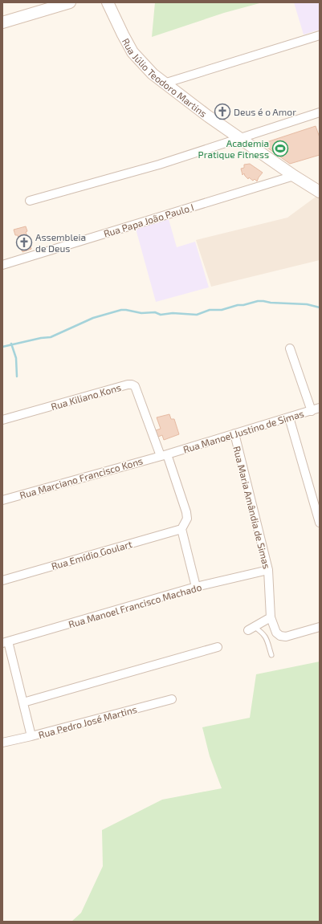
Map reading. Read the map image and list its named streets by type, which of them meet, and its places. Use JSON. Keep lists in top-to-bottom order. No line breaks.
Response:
{"streets":{"main road":["Rua Júlio Teodoro Martins"],"street":["Rua Papa João Paulo I","Rua Kiliano Kons","Rua Manoel Justino de Simas","Rua Marciano Francisco Kons","Rua Maria Amândia de Simas","Rua Emídio Goulart","Rua Manoel Francisco Machado","Rua Pedro José Martins"]},"crossings":[["Rua Júlio Teodoro Martins","Rua Papa João Paulo I"],["Rua Kiliano Kons","Rua Manoel Justino de Simas"],["Rua Kiliano Kons","Rua Marciano Francisco Kons"],["Rua Manoel Justino de Simas","Rua Marciano Francisco Kons"],["Rua Manoel Justino de Simas","Rua Maria Amândia de Simas"],["Rua Maria Amândia de Simas","Rua Manoel Francisco Machado"]],"places":{"church":["Deus é o Amor","Assembleia de Deus"],"sports":["Academia Pratique Fitness"]}}
